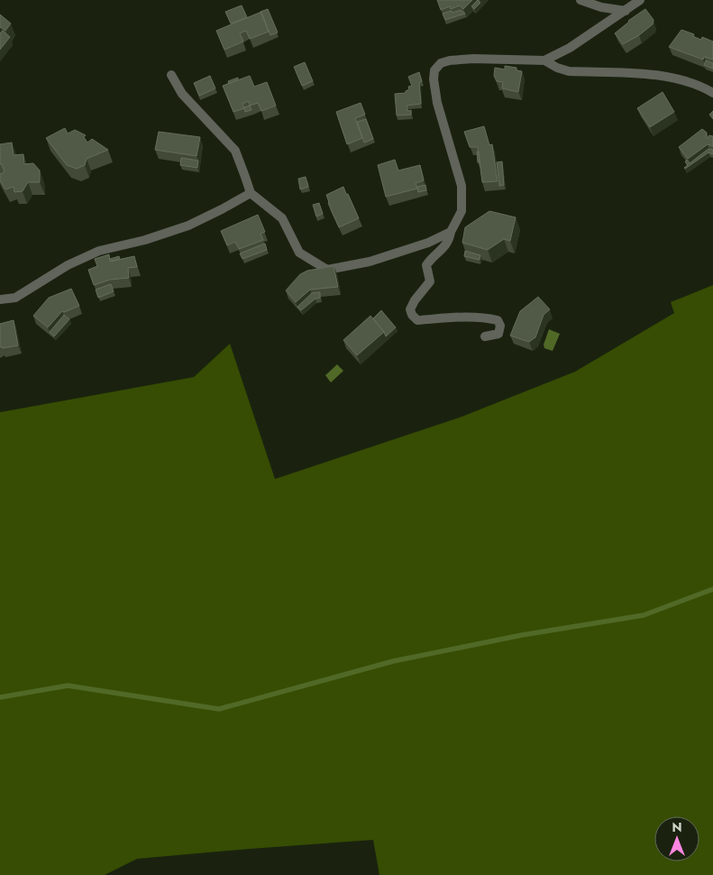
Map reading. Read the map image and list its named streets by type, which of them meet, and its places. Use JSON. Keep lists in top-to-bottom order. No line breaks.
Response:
{"north":"top"}
